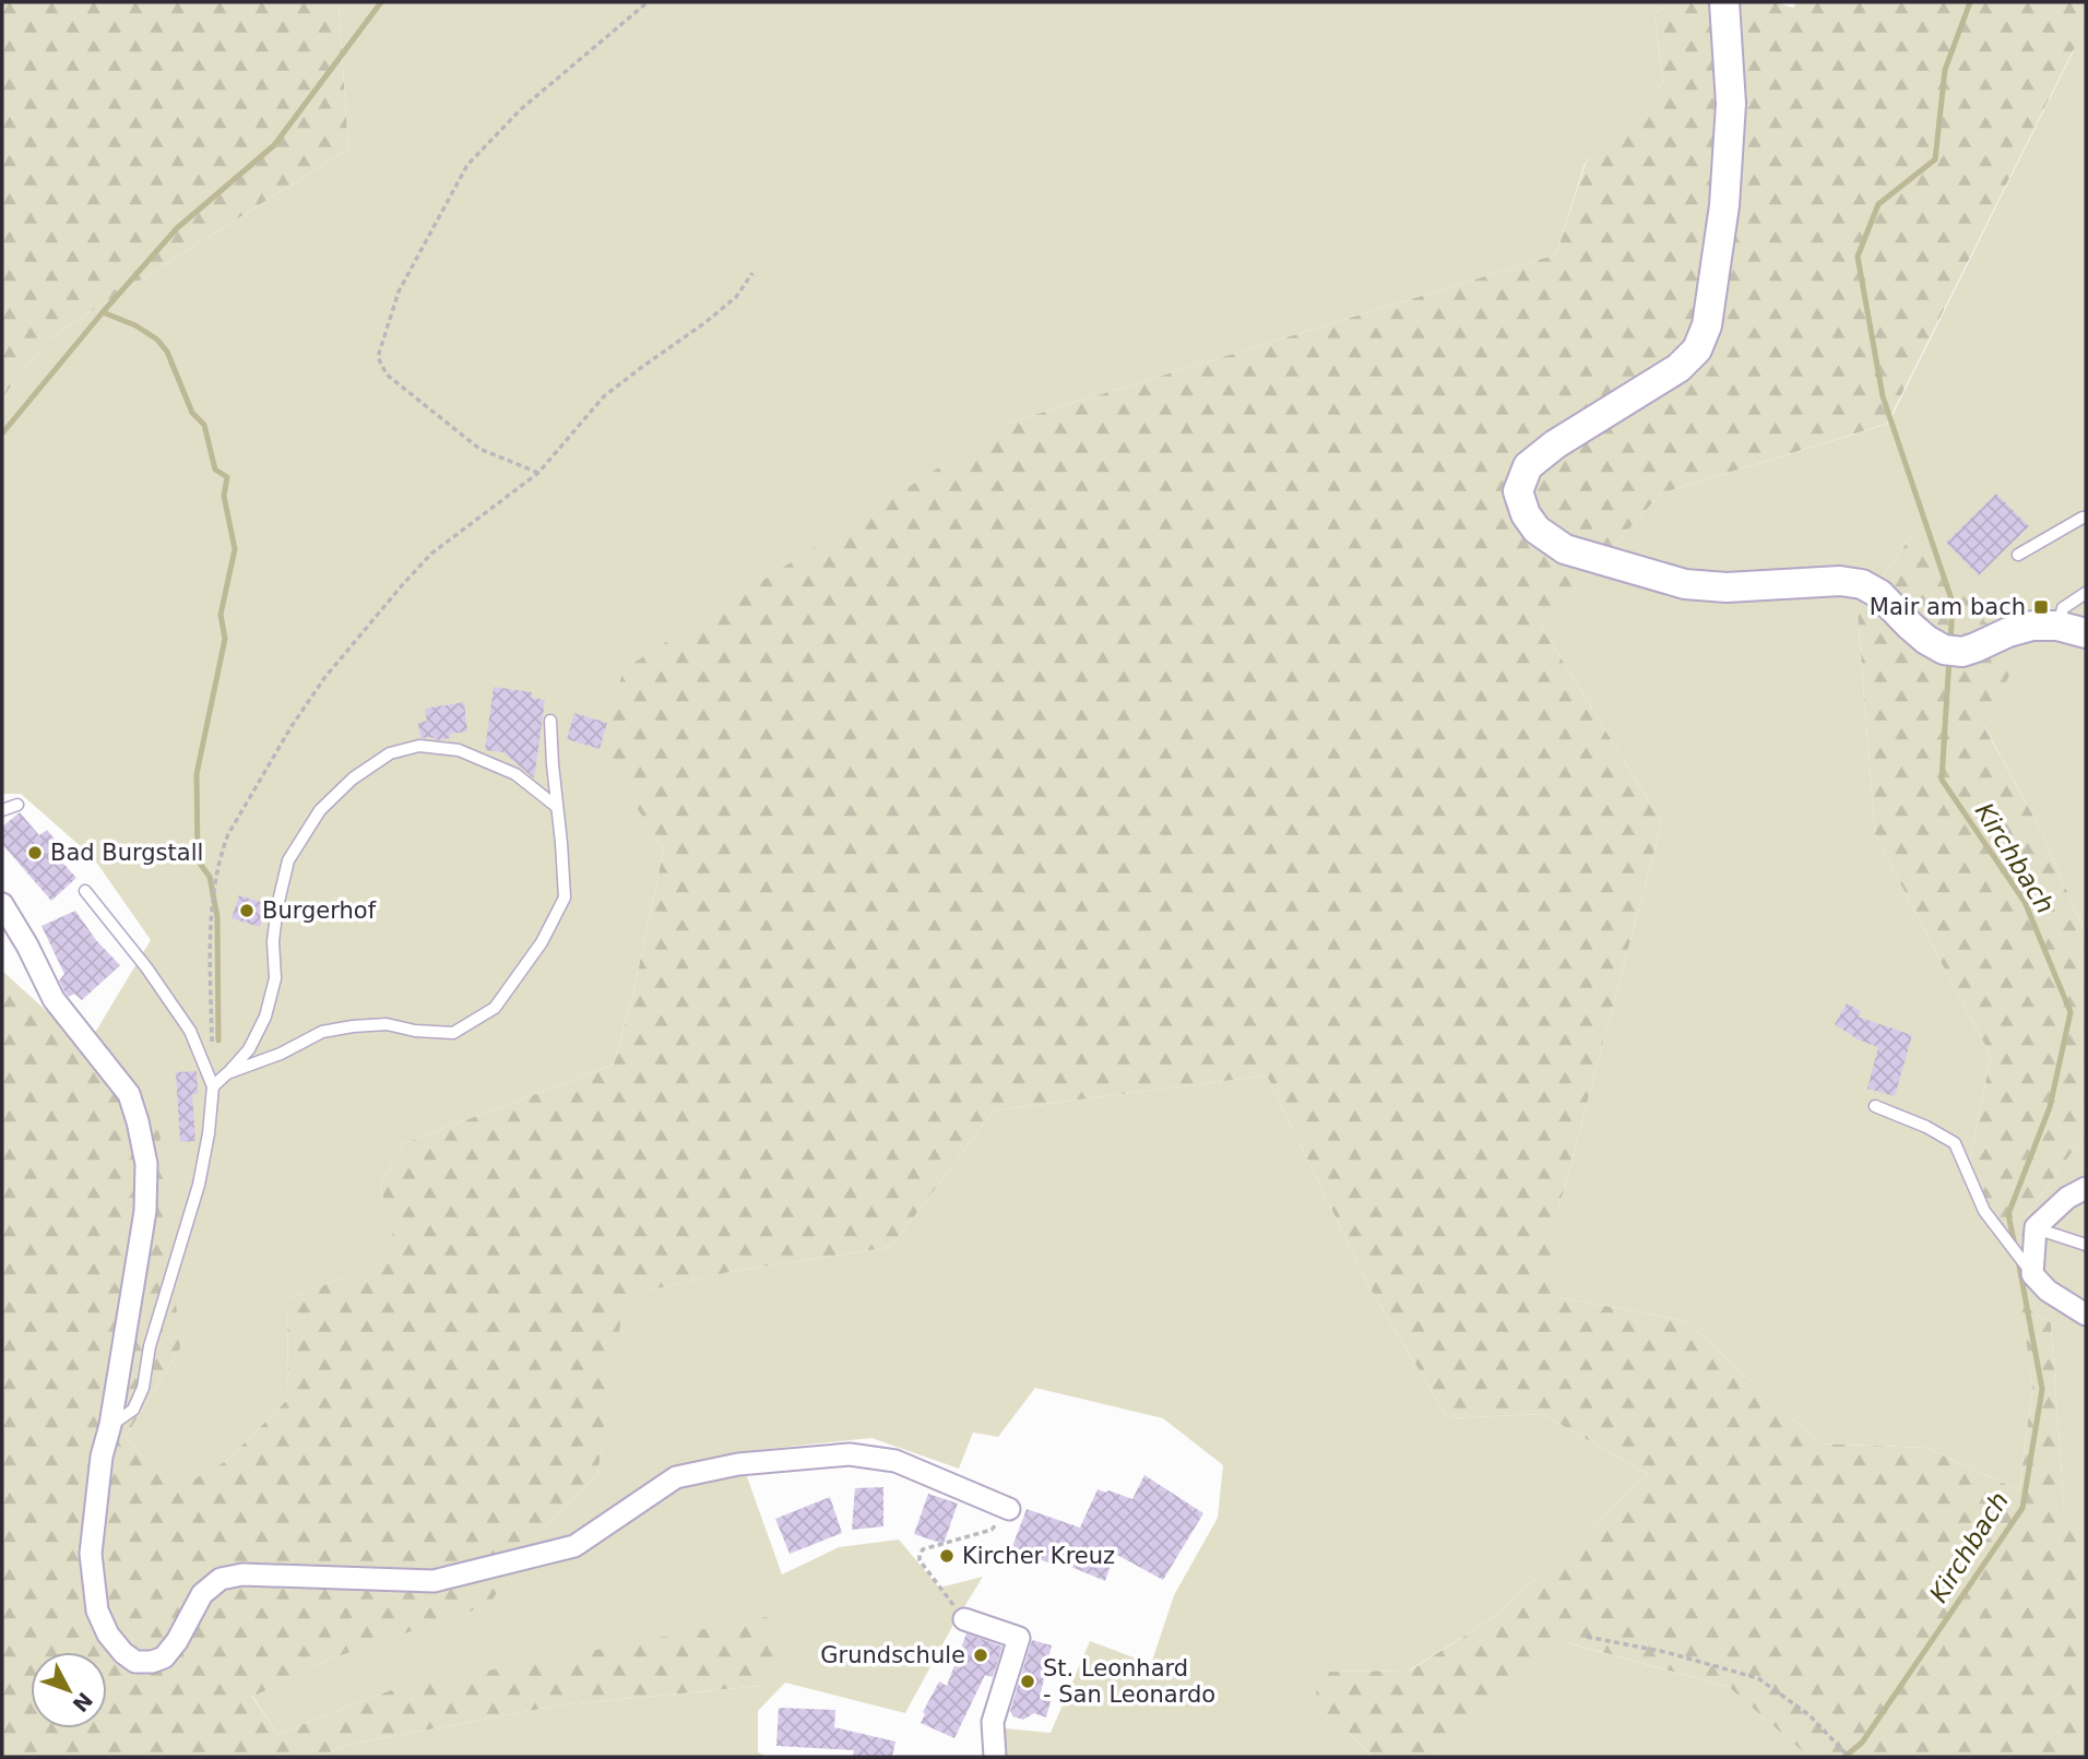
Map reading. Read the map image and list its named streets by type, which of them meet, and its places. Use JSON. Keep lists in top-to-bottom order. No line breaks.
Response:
{"water":["Kirchbach"],"places":{"transit":["Mair am bach"],"other":["Bad Burgstall","Burgerhof","Kircher Kreuz","Grundschule","St. Leonhard - San Leonardo"]},"north":"bottom right"}
